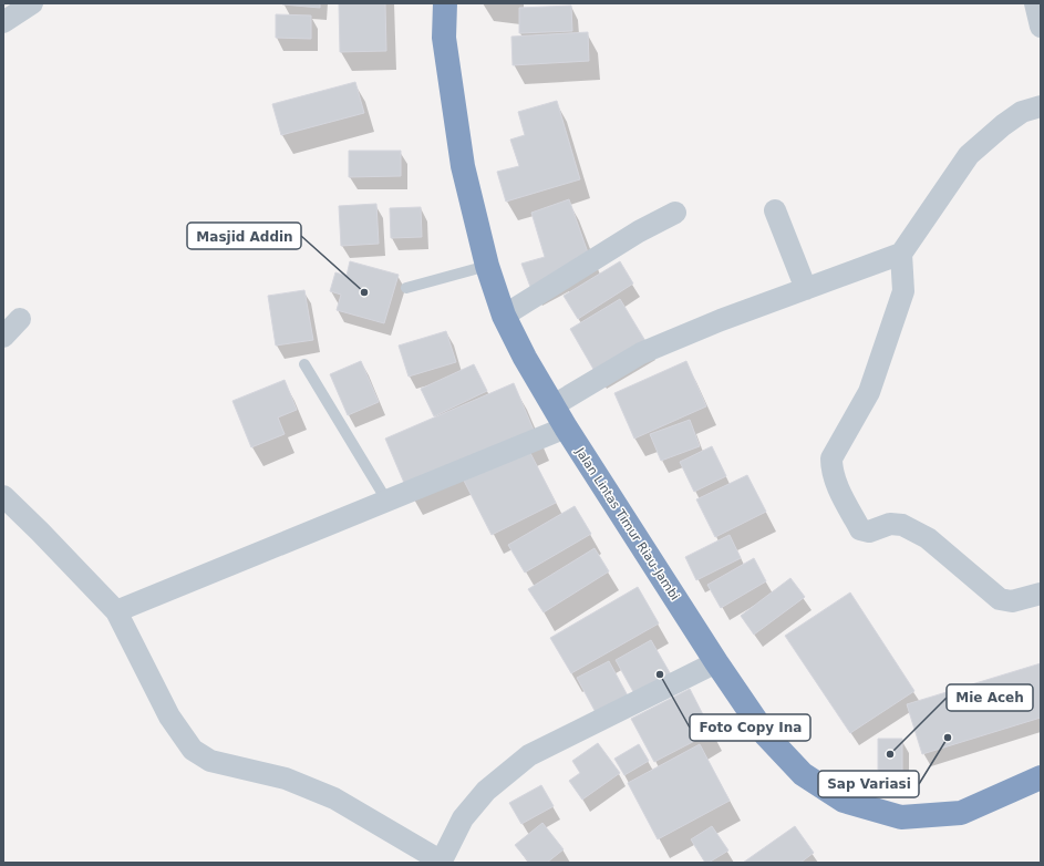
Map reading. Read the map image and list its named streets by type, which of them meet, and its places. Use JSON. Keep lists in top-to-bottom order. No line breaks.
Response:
{"streets":{"highway":["Jalan Lintas Timur Riau-Jambi"]},"places":["Masjid Addin","Foto Copy Ina","Sap Variasi","Mie Aceh"]}
